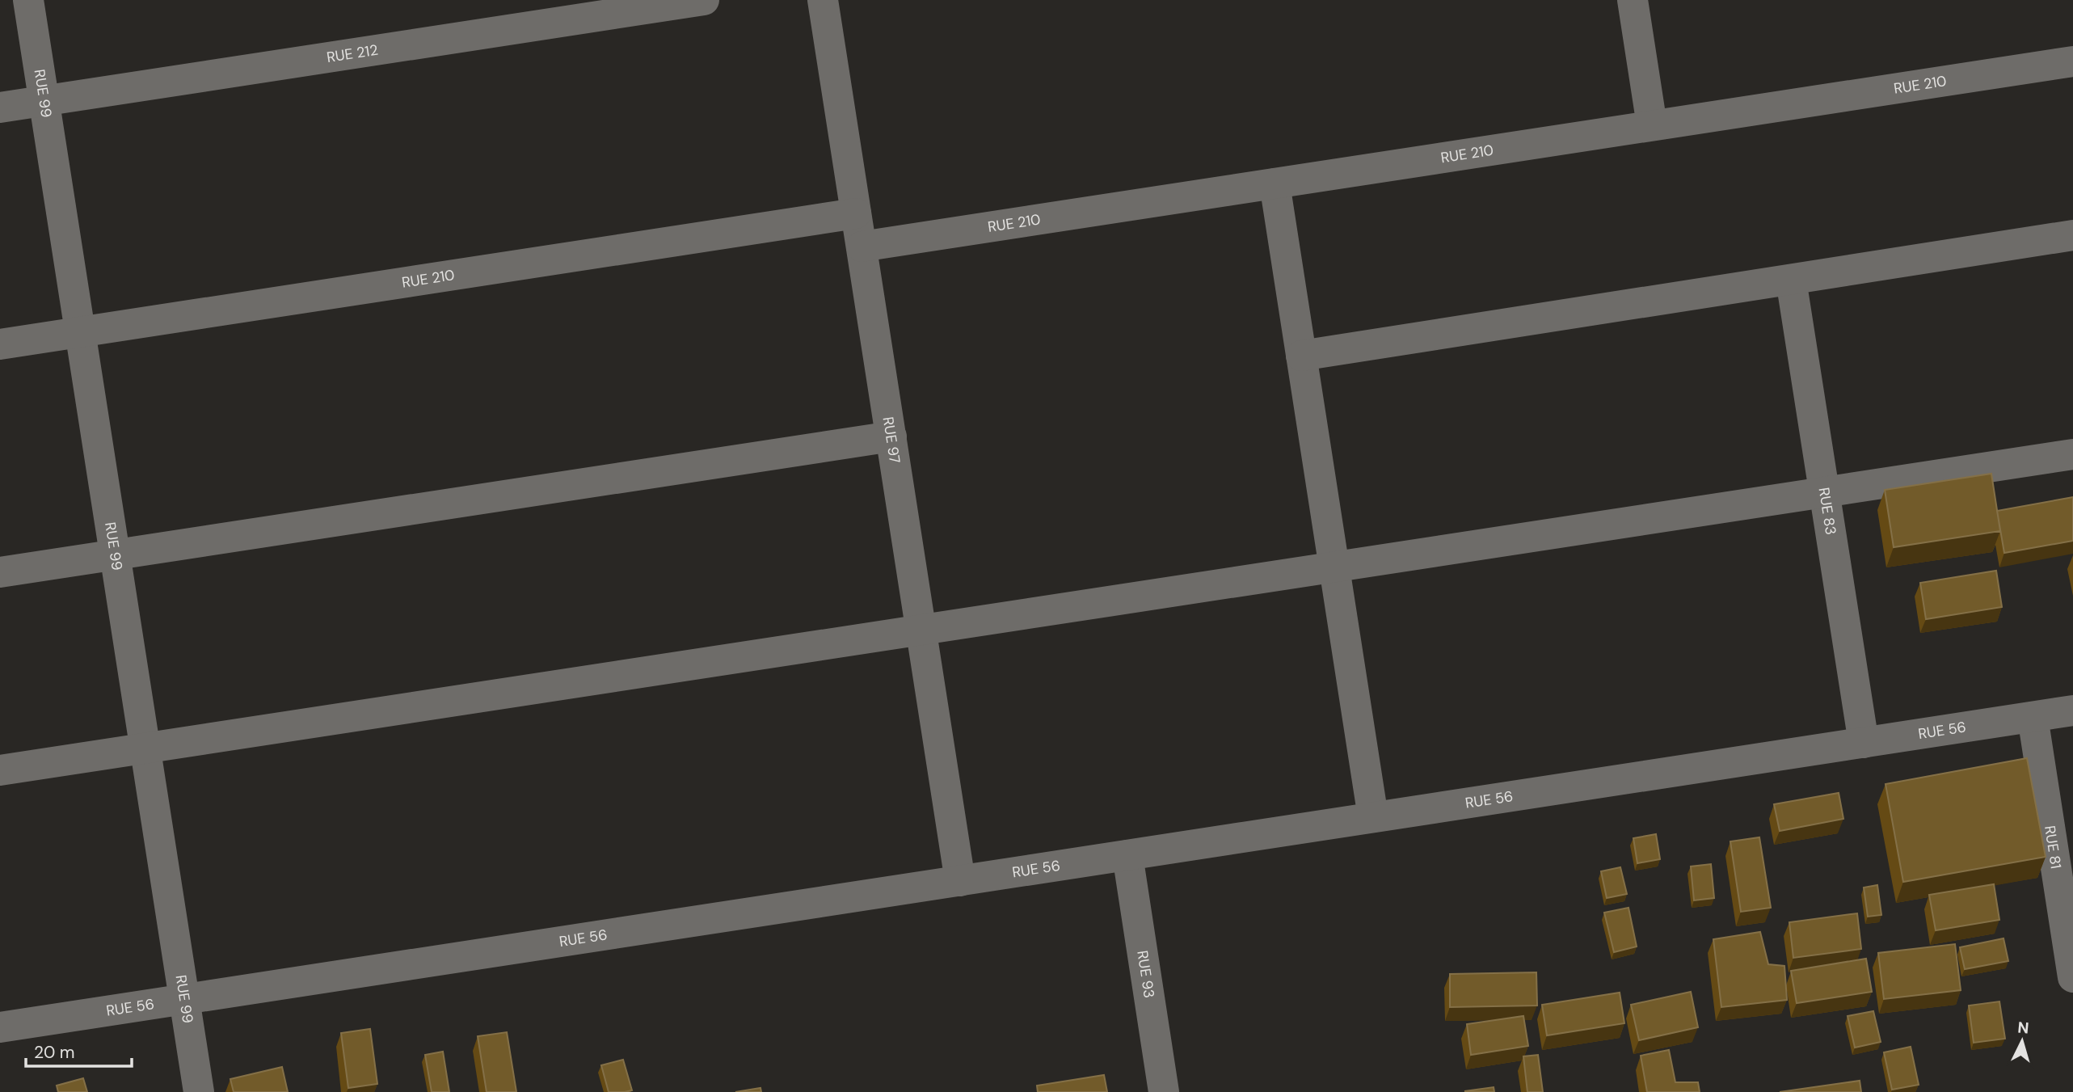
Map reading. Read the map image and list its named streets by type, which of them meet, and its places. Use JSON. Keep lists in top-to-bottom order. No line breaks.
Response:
{"streets":{"street":["RUE 212","RUE 210","RUE 99","RUE 97","RUE 83","RUE 56","RUE 81","RUE 93"]},"crossings":[["RUE 212","RUE 99"],["RUE 210","RUE 99"],["RUE 210","RUE 97"],["RUE 99","RUE 56"],["RUE 97","RUE 56"],["RUE 83","RUE 56"],["RUE 56","RUE 81"],["RUE 56","RUE 93"]],"scale_bar":"20 m","north":"top"}
